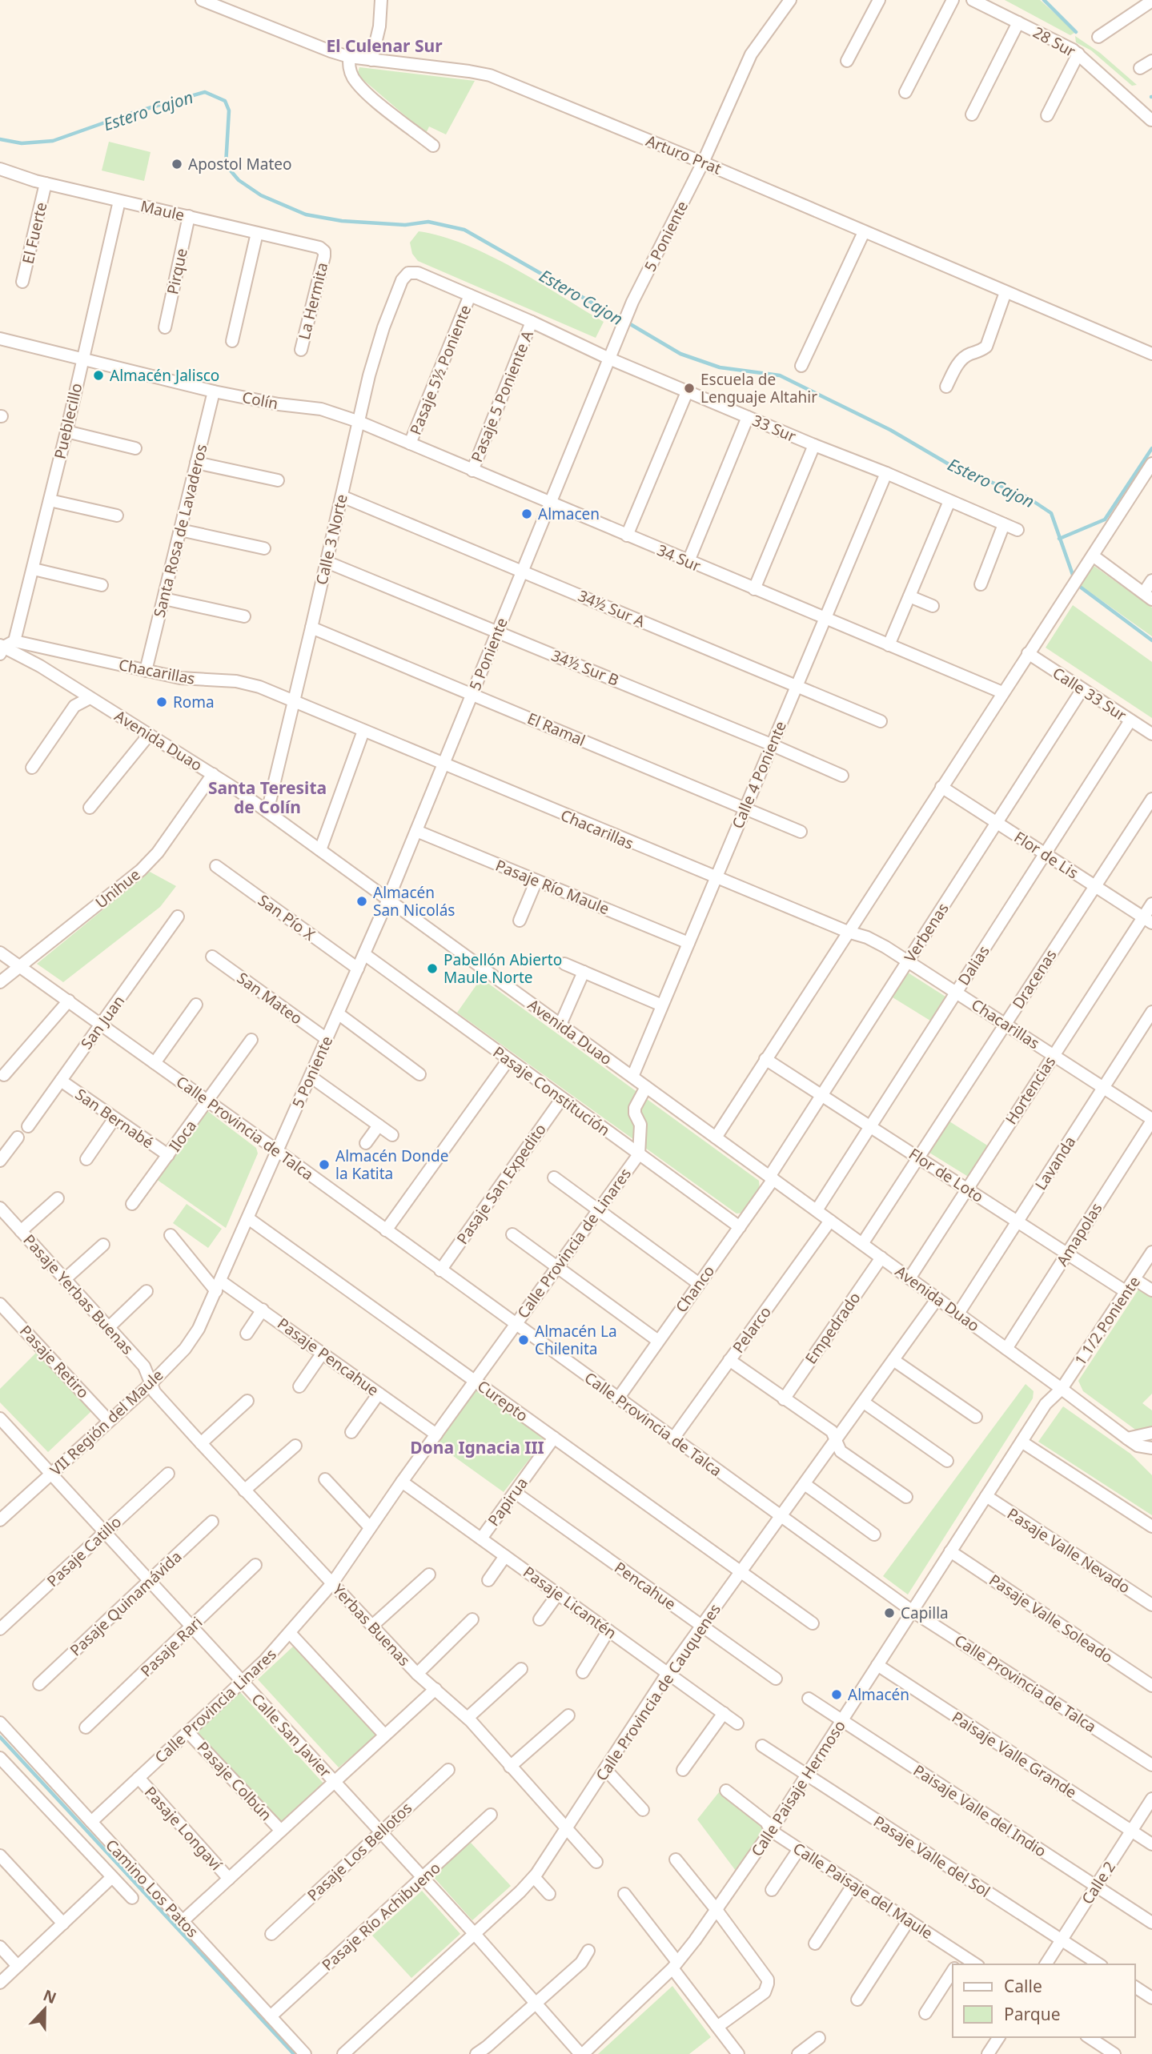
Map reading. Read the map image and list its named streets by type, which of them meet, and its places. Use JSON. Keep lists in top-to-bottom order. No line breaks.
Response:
{"streets":{"street":["28 Sur","Arturo Prat","Maule","El Fuerte","5 Poniente","Pirque","La Hermita","Pasaje 5½ Poniente","Pasaje 5 Poniente A","Colín","Pueblecillo","33 Sur","Santa Rosa de Lavaderos","Calle 3 Norte","34 Sur","34½ Sur A","34½ Sur B","Chacarillas","Calle 33 Sur","El Ramal","Avenida Duao","Calle 4 Poniente","Flor de Lis","Pasaje Río Maule","Unihue","San Pío X","Verbenas","Dalias","Dracenas","San Mateo","San Juan","Hortencias","Pasaje Constitución","San Bernabé","Calle Provincia de Talca","Iloca","Lavanda","Flor de Loto","Pasaje San Expedito","Amapolas","Calle Provincia de Linares","Chanco","Pasaje Yerbas Buenas","1 1/2 Poniente","Empedrado","Pelarco","Pasaje Pencahue","Pasaje Retiro","Curepto","VII Región del Maule","Papirua","Pasaje Valle Nevado","Pasaje Catillo","Pencahue","Pasaje Licantén","Pasaje Quinamávida","Pasaje Valle Soleado","Yerbas Buenas","Pasaje Rari","Calle Provincia de Cauquenes","Calle Provincia Linares","Calle San Javier","Paisaje Valle Grande","Pasaje Colbún","Calle Paisaje Hermoso","Paisaje Valle del Indio","Pasaje Longaví","Pasaje Los Bellotos","Pasaje Valle del Sol","Calle 2","Camino Los Patos","Calle Paisaje del Maule","Pasaje Río Achibueno"]},"crossings":[["Arturo Prat","5 Poniente"],["Maule","El Fuerte"],["Maule","Pirque"],["Maule","La Hermita"],["Maule","Pueblecillo"],["5 Poniente","33 Sur"],["5 Poniente","34 Sur"],["5 Poniente","34½ Sur A"],["5 Poniente","34½ Sur B"],["5 Poniente","Chacarillas"],["5 Poniente","El Ramal"],["5 Poniente","Avenida Duao"],["5 Poniente","Pasaje Río Maule"],["5 Poniente","San Pío X"],["5 Poniente","San Mateo"],["5 Poniente","Pasaje Constitución"],["5 Poniente","Calle Provincia de Talca"],["5 Poniente","Pasaje Pencahue"],["5 Poniente","Curepto"],["5 Poniente","VII Región del Maule"],["Pasaje 5½ Poniente","33 Sur"],["Pasaje 5½ Poniente","34 Sur"],["Pasaje 5 Poniente A","33 Sur"],["Pasaje 5 Poniente A","34 Sur"],["Colín","Pueblecillo"],["Colín","Santa Rosa de Lavaderos"],["Colín","Calle 3 Norte"],["Colín","34 Sur"],["Pueblecillo","Chacarillas"],["Pueblecillo","Avenida Duao"],["33 Sur","Calle 3 Norte"],["33 Sur","Calle 4 Poniente"],["Santa Rosa de Lavaderos","Chacarillas"],["Calle 3 Norte","34 Sur"],["Calle 3 Norte","34½ Sur A"],["Calle 3 Norte","34½ Sur B"],["Calle 3 Norte","Chacarillas"],["Calle 3 Norte","El Ramal"],["Calle 3 Norte","Avenida Duao"],["34 Sur","Calle 4 Poniente"],["34½ Sur A","Calle 4 Poniente"],["34½ Sur B","Calle 4 Poniente"],["Chacarillas","Avenida Duao"],["Chacarillas","Calle 4 Poniente"],["Chacarillas","Verbenas"],["Chacarillas","Dalias"],["Chacarillas","Dracenas"],["Chacarillas","Hortencias"],["Chacarillas","Lavanda"],["Chacarillas","Amapolas"],["Calle 33 Sur","Verbenas"],["Calle 33 Sur","Dalias"],["El Ramal","Calle 4 Poniente"],["Avenida Duao","Calle 4 Poniente"],["Avenida Duao","Unihue"],["Avenida Duao","Verbenas"],["Avenida Duao","Dalias"],["Avenida Duao","Dracenas"],["Avenida Duao","Hortencias"],["Avenida Duao","Lavanda"],["Avenida Duao","Amapolas"],["Avenida Duao","Calle Provincia de Linares"],["Avenida Duao","Chanco"],["Avenida Duao","1 1/2 Poniente"],["Avenida Duao","Empedrado"],["Avenida Duao","Pelarco"],["Avenida Duao","Calle Provincia de Cauquenes"],["Avenida Duao","Calle Paisaje Hermoso"],["Calle 4 Poniente","Pasaje Río Maule"],["Flor de Lis","Verbenas"],["Flor de Lis","Dalias"],["Flor de Lis","Dracenas"],["Flor de Lis","Hortencias"],["Unihue","Calle Provincia de Talca"],["Verbenas","Flor de Loto"],["Verbenas","Chanco"],["Dalias","Flor de Loto"],["Dracenas","Flor de Loto"],["San Juan","San Bernabé"],["San Juan","Calle Provincia de Talca"],["Hortencias","Flor de Loto"],["Pasaje Constitución","Pasaje San Expedito"],["Pasaje Constitución","Calle Provincia de Linares"],["Pasaje Constitución","Chanco"],["San Bernabé","Iloca"],["Calle Provincia de Talca","Iloca"],["Calle Provincia de Talca","Pasaje San Expedito"],["Calle Provincia de Talca","Calle Provincia de Linares"],["Calle Provincia de Talca","Chanco"],["Calle Provincia de Talca","Pelarco"],["Calle Provincia de Talca","Calle Provincia de Cauquenes"],["Calle Provincia de Talca","Calle Paisaje Hermoso"],["Lavanda","Flor de Loto"],["Flor de Loto","Amapolas"],["Flor de Loto","1 1/2 Poniente"],["Calle Provincia de Linares","Pasaje Pencahue"],["Calle Provincia de Linares","Curepto"],["Calle Provincia de Linares","Pasaje Licantén"],["Calle Provincia de Linares","Yerbas Buenas"],["Calle Provincia de Linares","Calle Provincia Linares"],["Pasaje Yerbas Buenas","VII Región del Maule"],["Pasaje Yerbas Buenas","Yerbas Buenas"],["1 1/2 Poniente","Calle Paisaje Hermoso"],["Pasaje Retiro","VII Región del Maule"],["Curepto","Papirua"],["Curepto","Calle Provincia de Cauquenes"],["VII Región del Maule","Yerbas Buenas"],["VII Región del Maule","Calle San Javier"],["Papirua","Pencahue"],["Papirua","Pasaje Licantén"],["Pasaje Valle Nevado","Calle Paisaje Hermoso"],["Pasaje Catillo","Calle San Javier"],["Pencahue","Calle Provincia de Cauquenes"],["Pasaje Licantén","Calle Provincia de Cauquenes"],["Pasaje Quinamávida","Calle San Javier"],["Pasaje Valle Soleado","Calle Paisaje Hermoso"],["Yerbas Buenas","Calle Provincia de Cauquenes"],["Yerbas Buenas","Calle Provincia Linares"],["Pasaje Rari","Calle San Javier"],["Calle Provincia de Cauquenes","Calle San Javier"],["Calle Provincia Linares","Calle San Javier"],["Calle Provincia Linares","Pasaje Colbún"],["Calle Provincia Linares","Pasaje Longaví"],["Calle Provincia Linares","Camino Los Patos"],["Calle San Javier","Calle Paisaje Hermoso"],["Calle San Javier","Pasaje Los Bellotos"],["Calle San Javier","Pasaje Río Achibueno"],["Paisaje Valle Grande","Calle Paisaje Hermoso"],["Paisaje Valle Grande","Calle 2"],["Calle Paisaje Hermoso","Paisaje Valle del Indio"],["Calle Paisaje Hermoso","Pasaje Valle del Sol"],["Calle Paisaje Hermoso","Calle Paisaje del Maule"],["Paisaje Valle del Indio","Calle 2"],["Pasaje Valle del Sol","Calle 2"],["Camino Los Patos","Pasaje Río Achibueno"]],"districts":["El Culenar Sur","Santa Teresita de Colín","Dona Ignacia III"],"water":["Estero Cajon"],"places":["Apostol Mateo","Almacén Jalisco","Escuela de Lenguaje Altahir","Almacen","Roma","Almacén San Nicolás","Pabellón Abierto Maule Norte","Almacén Donde la Katita","Almacén La Chilenita","Capilla","Almacén"],"legend":["Calle","Parque"],"north":"top"}
